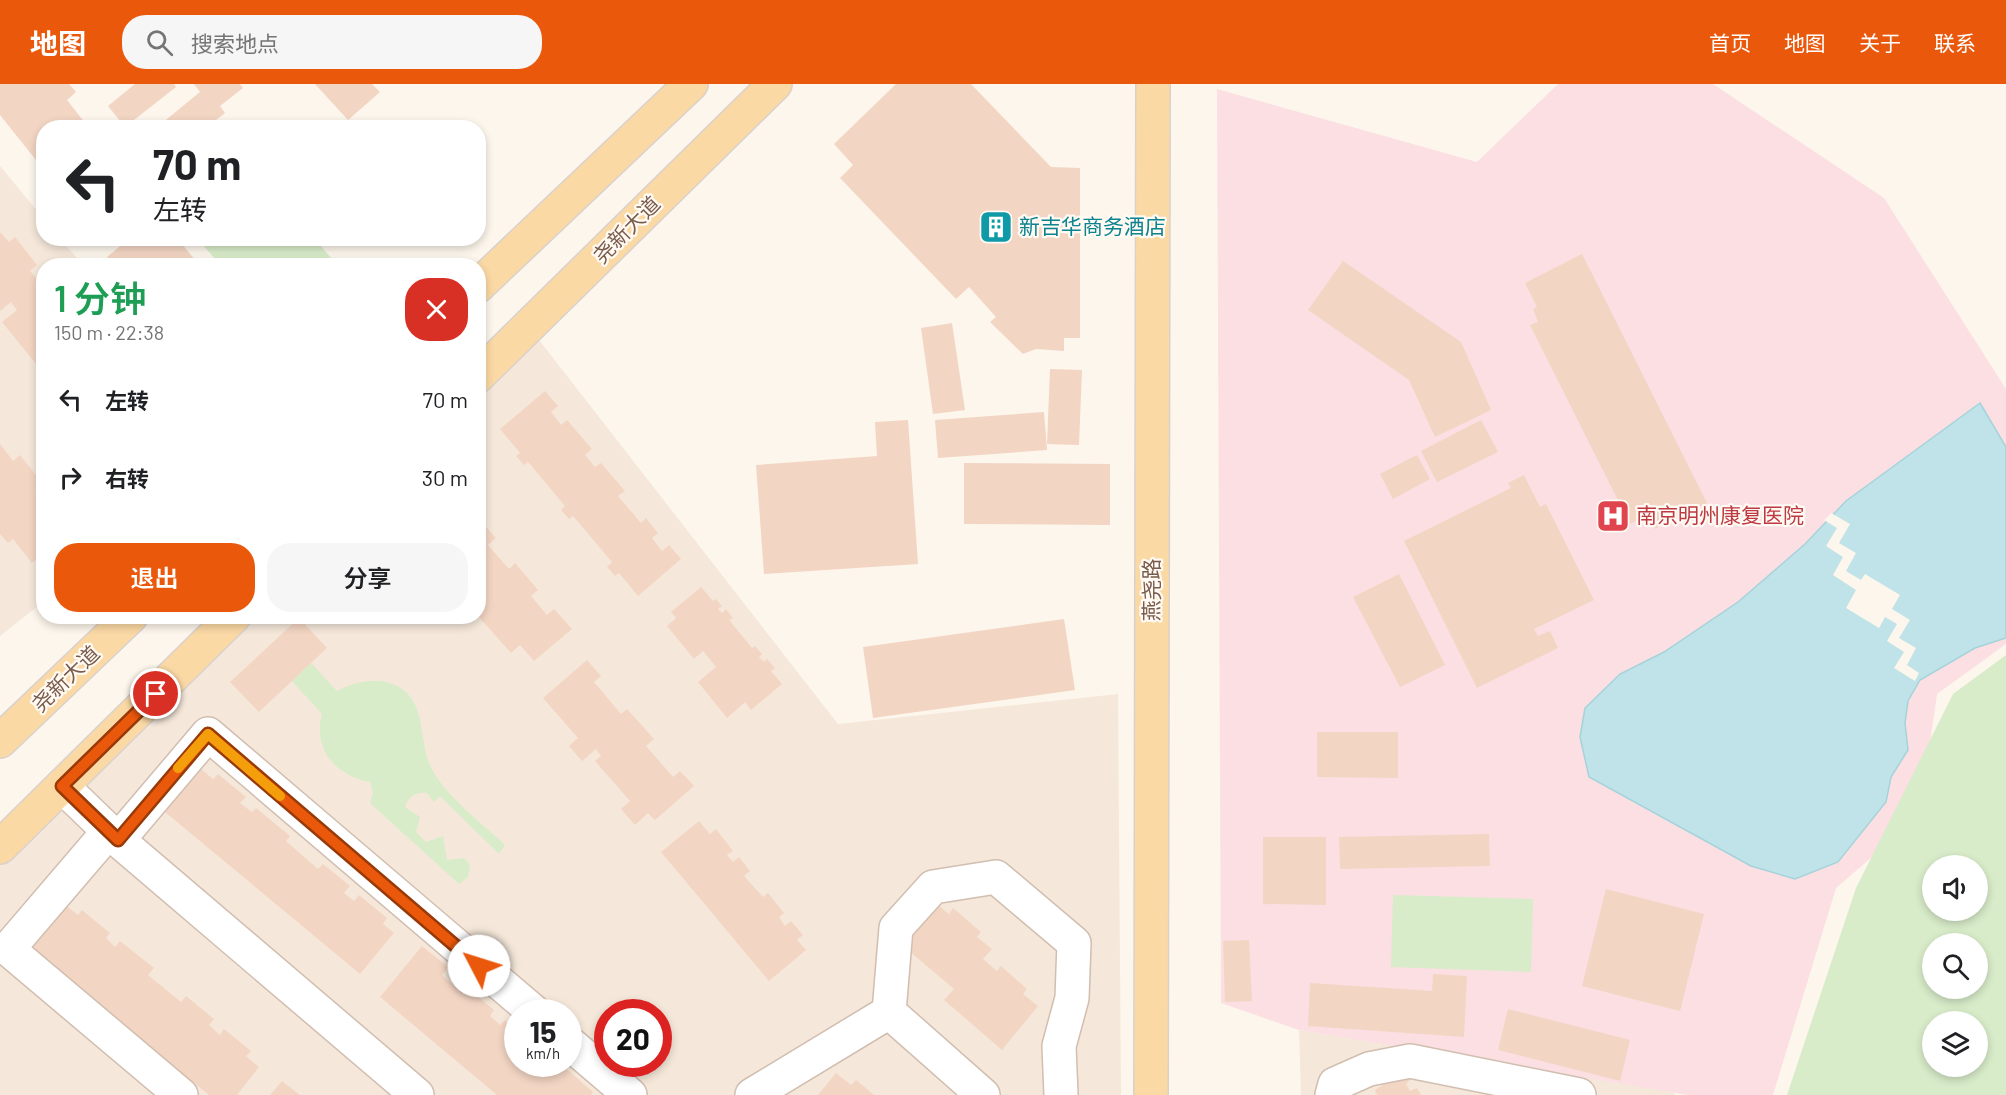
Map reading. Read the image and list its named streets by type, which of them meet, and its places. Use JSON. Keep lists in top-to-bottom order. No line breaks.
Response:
{"streets":{"main road":["尧新大道","燕尧路"]},"places":{"building":["新吉华商务酒店"],"hospital":["南京明州康复医院"]},"page":{"header":"地图","search":"搜索地点","nav":["首页","地图","关于","联系"],"turn":["70 m","左转"],"heading":["1 分钟","150 m · 22:38"],"list":[{"name":"左转","value":"70 m"},{"name":"右转","value":"30 m"}],"buttons":["退出","分享"],"speed":"15 km/h","limit":"20"}}
